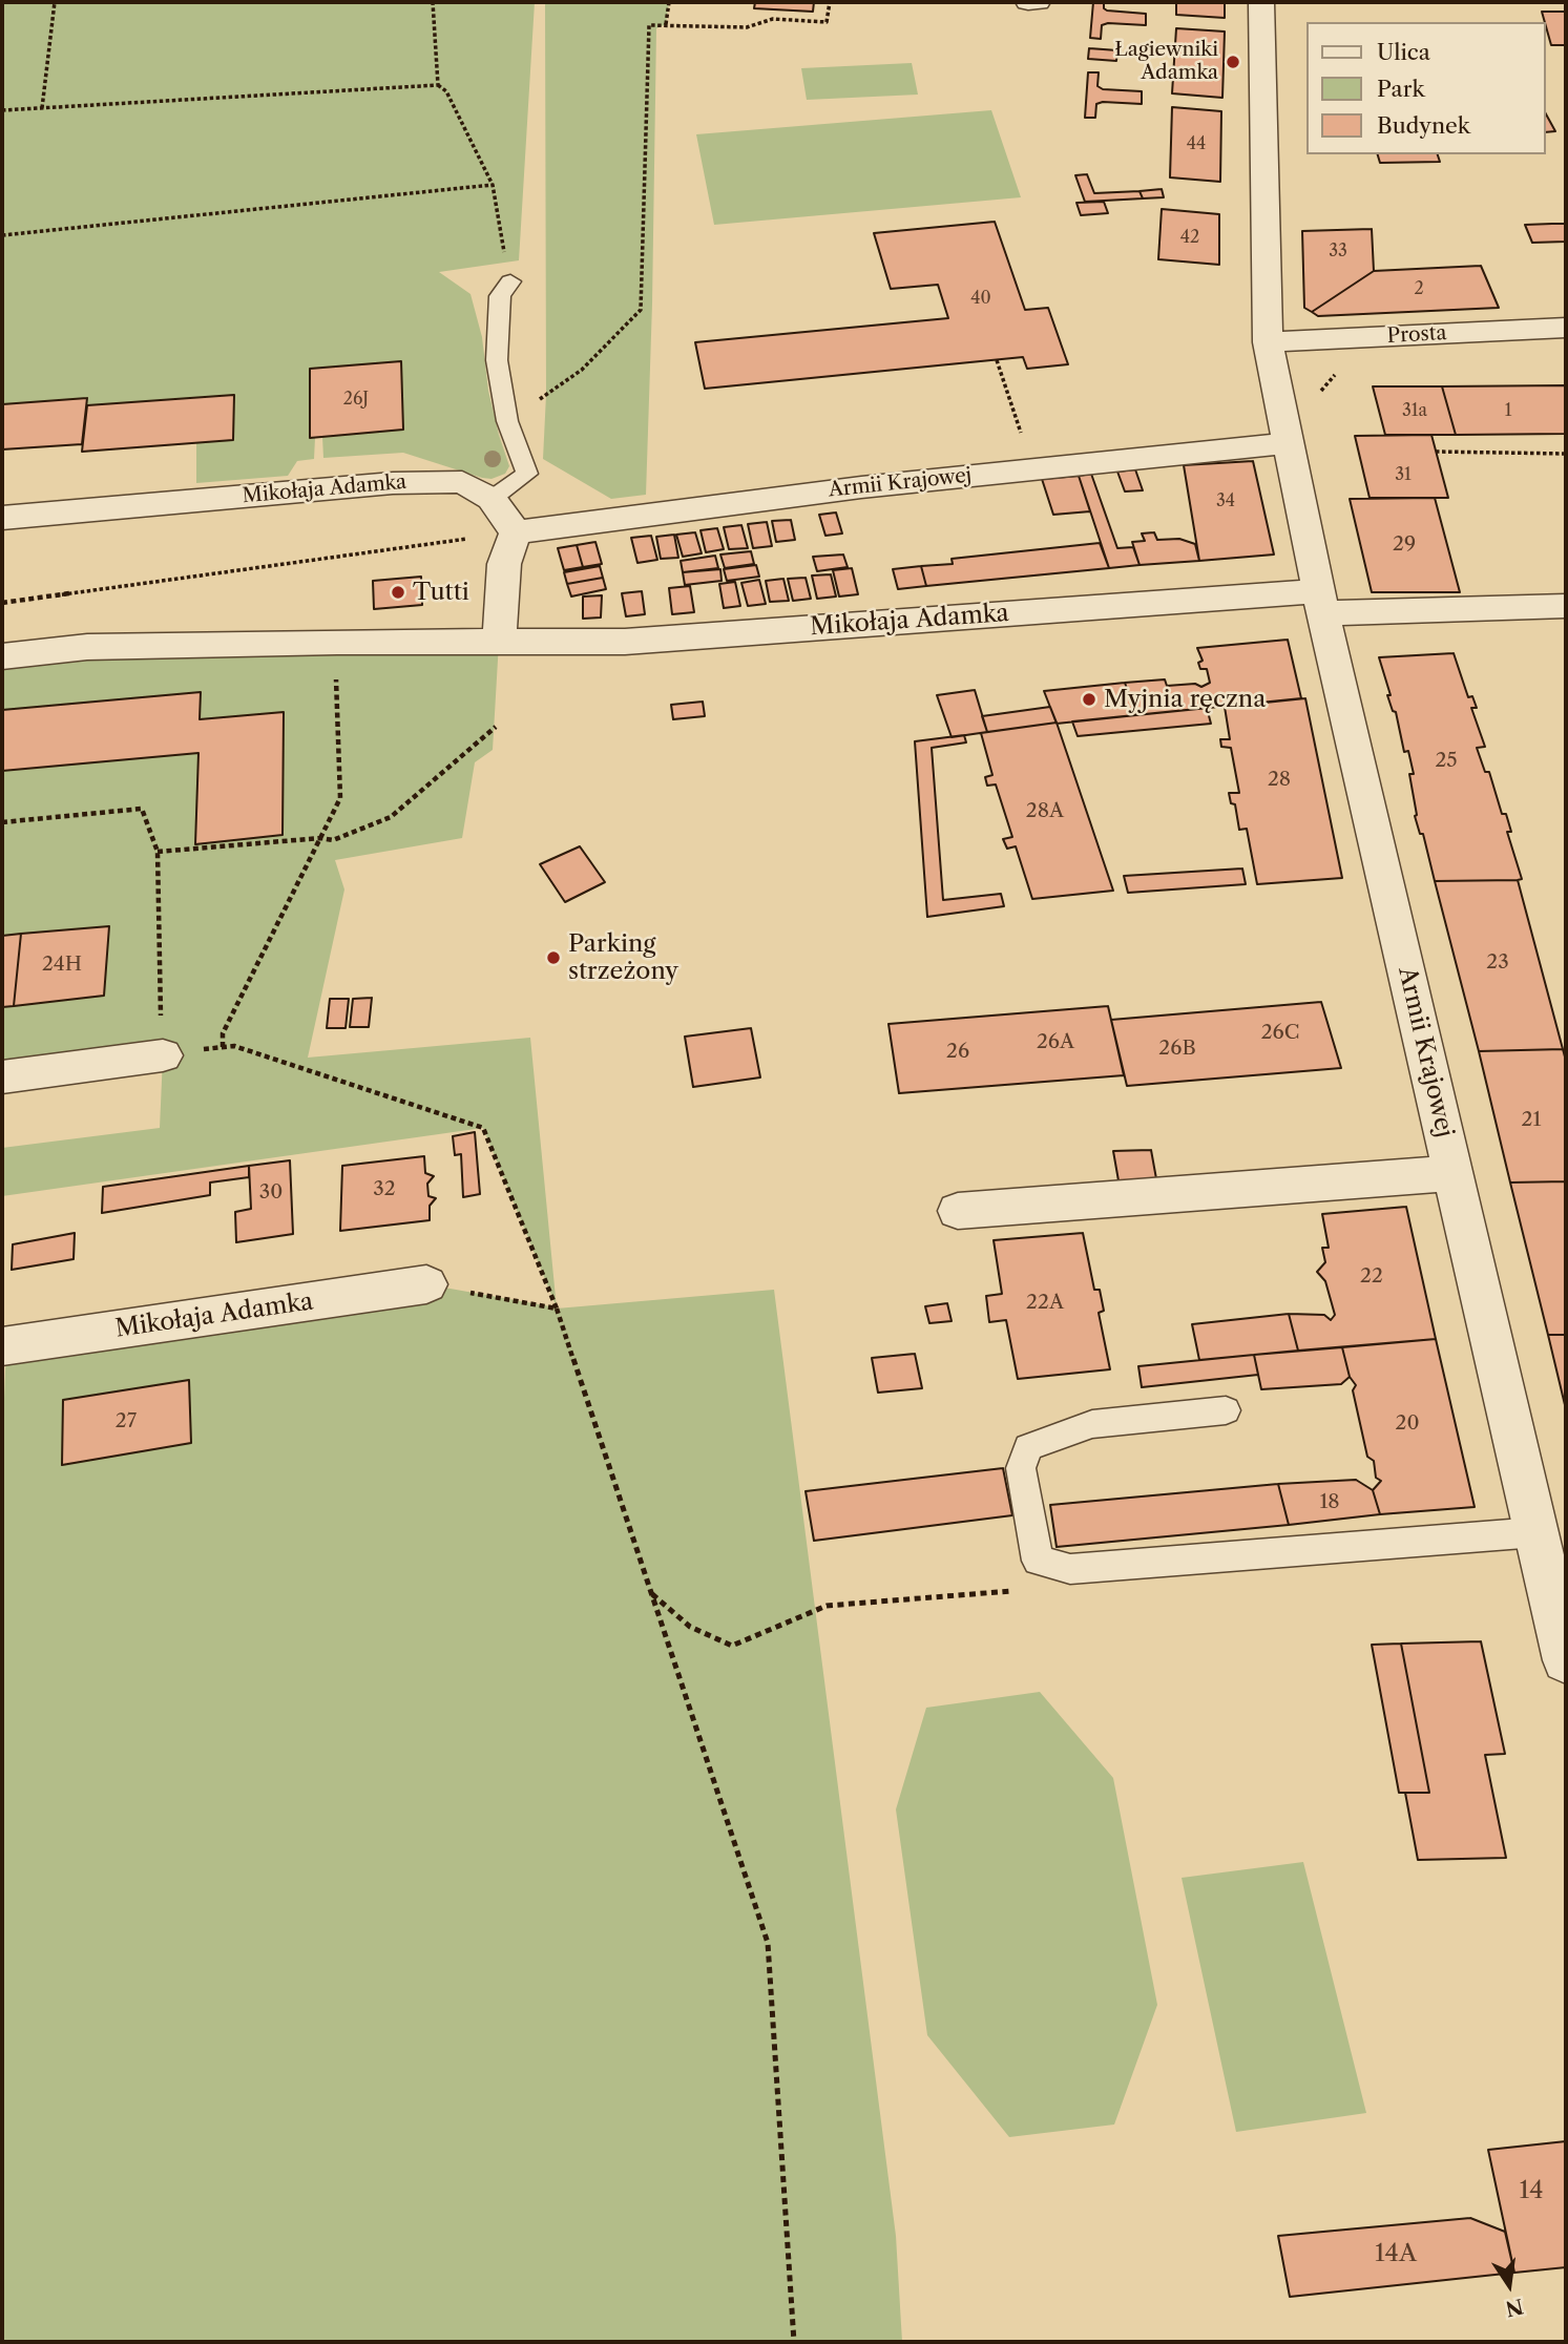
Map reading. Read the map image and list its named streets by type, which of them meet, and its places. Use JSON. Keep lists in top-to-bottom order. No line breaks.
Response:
{"streets":{"street":["Prosta","Armii Krajowej","Mikołaja Adamka"]},"crossings":[["Prosta","Armii Krajowej"],["Armii Krajowej","Mikołaja Adamka"]],"places":["Łagiewniki Adamka","Tutti","Myjnia ręczna","Parking strzeżony"],"house_numbers":["44","42","33","2","40","26J","31a","1","31","34","29","25","28","28A","23","24H","26C","26A","26B","26","21","32","30","22","22A","27","20","18","14","14A"],"legend":["Ulica","Park","Budynek"],"north":"bottom"}
